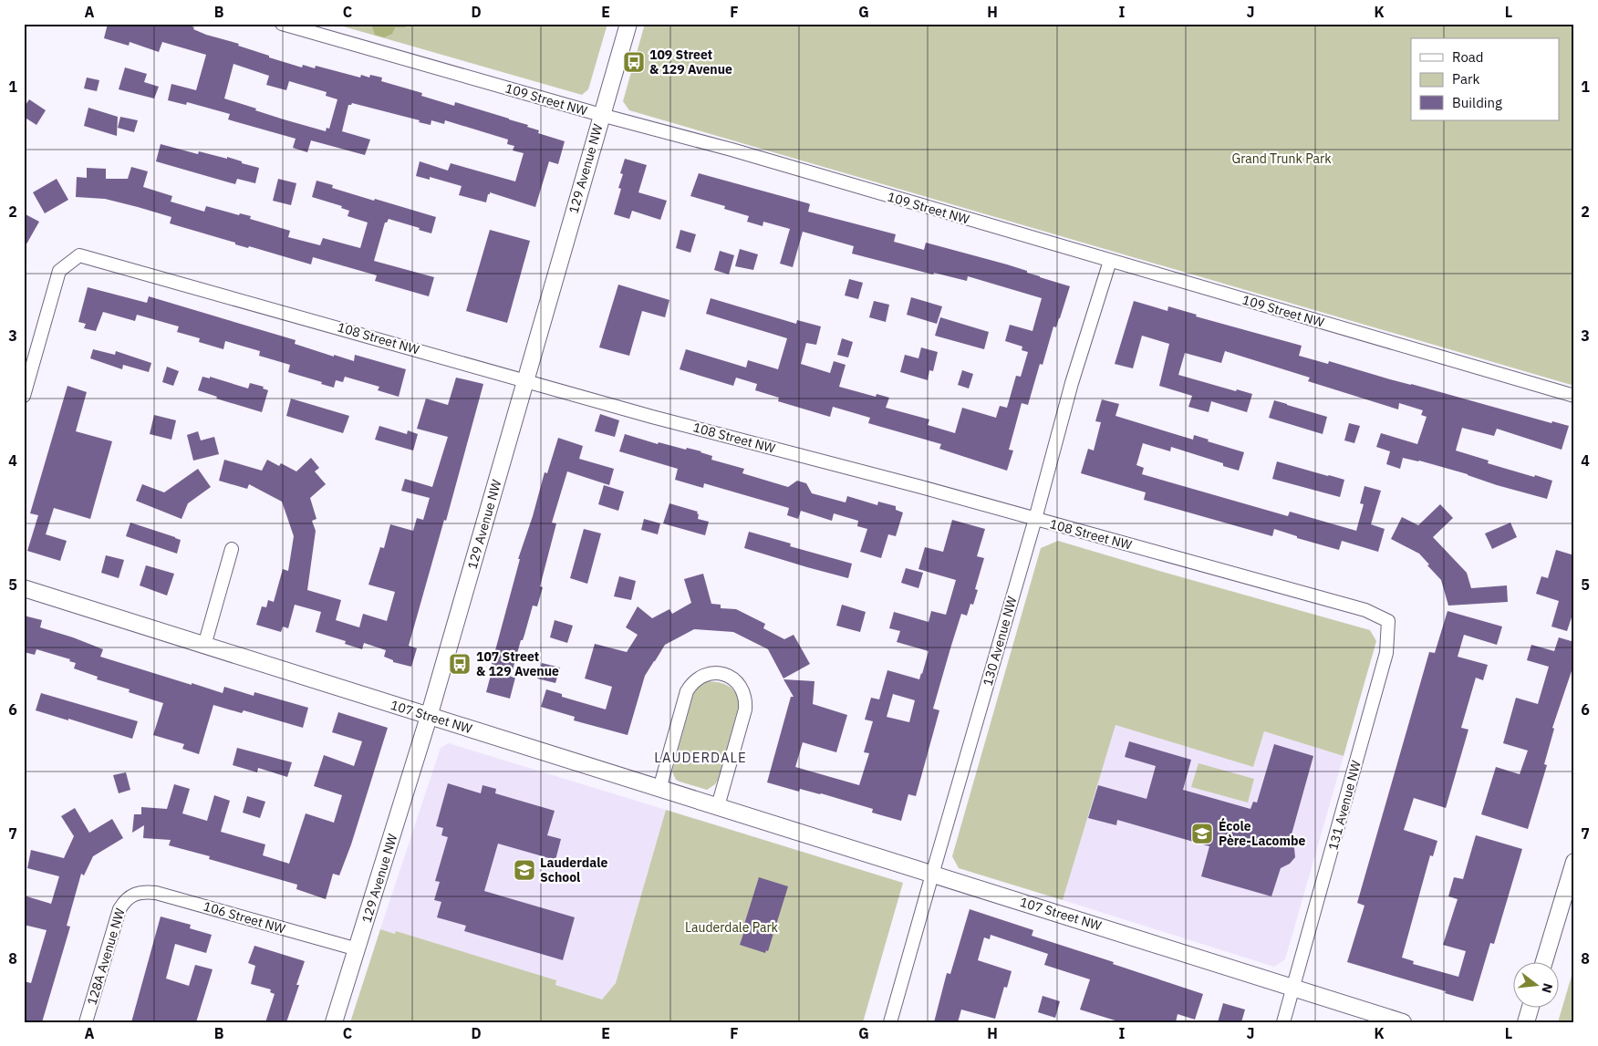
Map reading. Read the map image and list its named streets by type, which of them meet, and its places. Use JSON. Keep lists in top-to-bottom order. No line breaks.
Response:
{"streets":{"street":["109 Street NW","129 Avenue NW","108 Street NW","130 Avenue NW","107 Street NW","131 Avenue NW","106 Street NW","128A Avenue NW"]},"crossings":[["109 Street NW","129 Avenue NW"],["109 Street NW","130 Avenue NW"],["129 Avenue NW","108 Street NW"],["129 Avenue NW","107 Street NW"],["129 Avenue NW","106 Street NW"],["108 Street NW","130 Avenue NW"],["108 Street NW","131 Avenue NW"],["130 Avenue NW","107 Street NW"],["107 Street NW","131 Avenue NW"],["106 Street NW","128A Avenue NW"]],"districts":["LAUDERDALE"],"parks":["Grand Trunk Park","Lauderdale Park"],"places":{"bus stop":["109 Street & 129 Avenue","107 Street & 129 Avenue"],"school or university":["École Père-Lacombe","Lauderdale School"]},"legend":["Road","Park","Building"],"north":"right","grid":{"columns":["A","B","C","D","E","F","G","H","I","J","K","L"],"rows":["1","2","3","4","5","6","7","8"]}}
